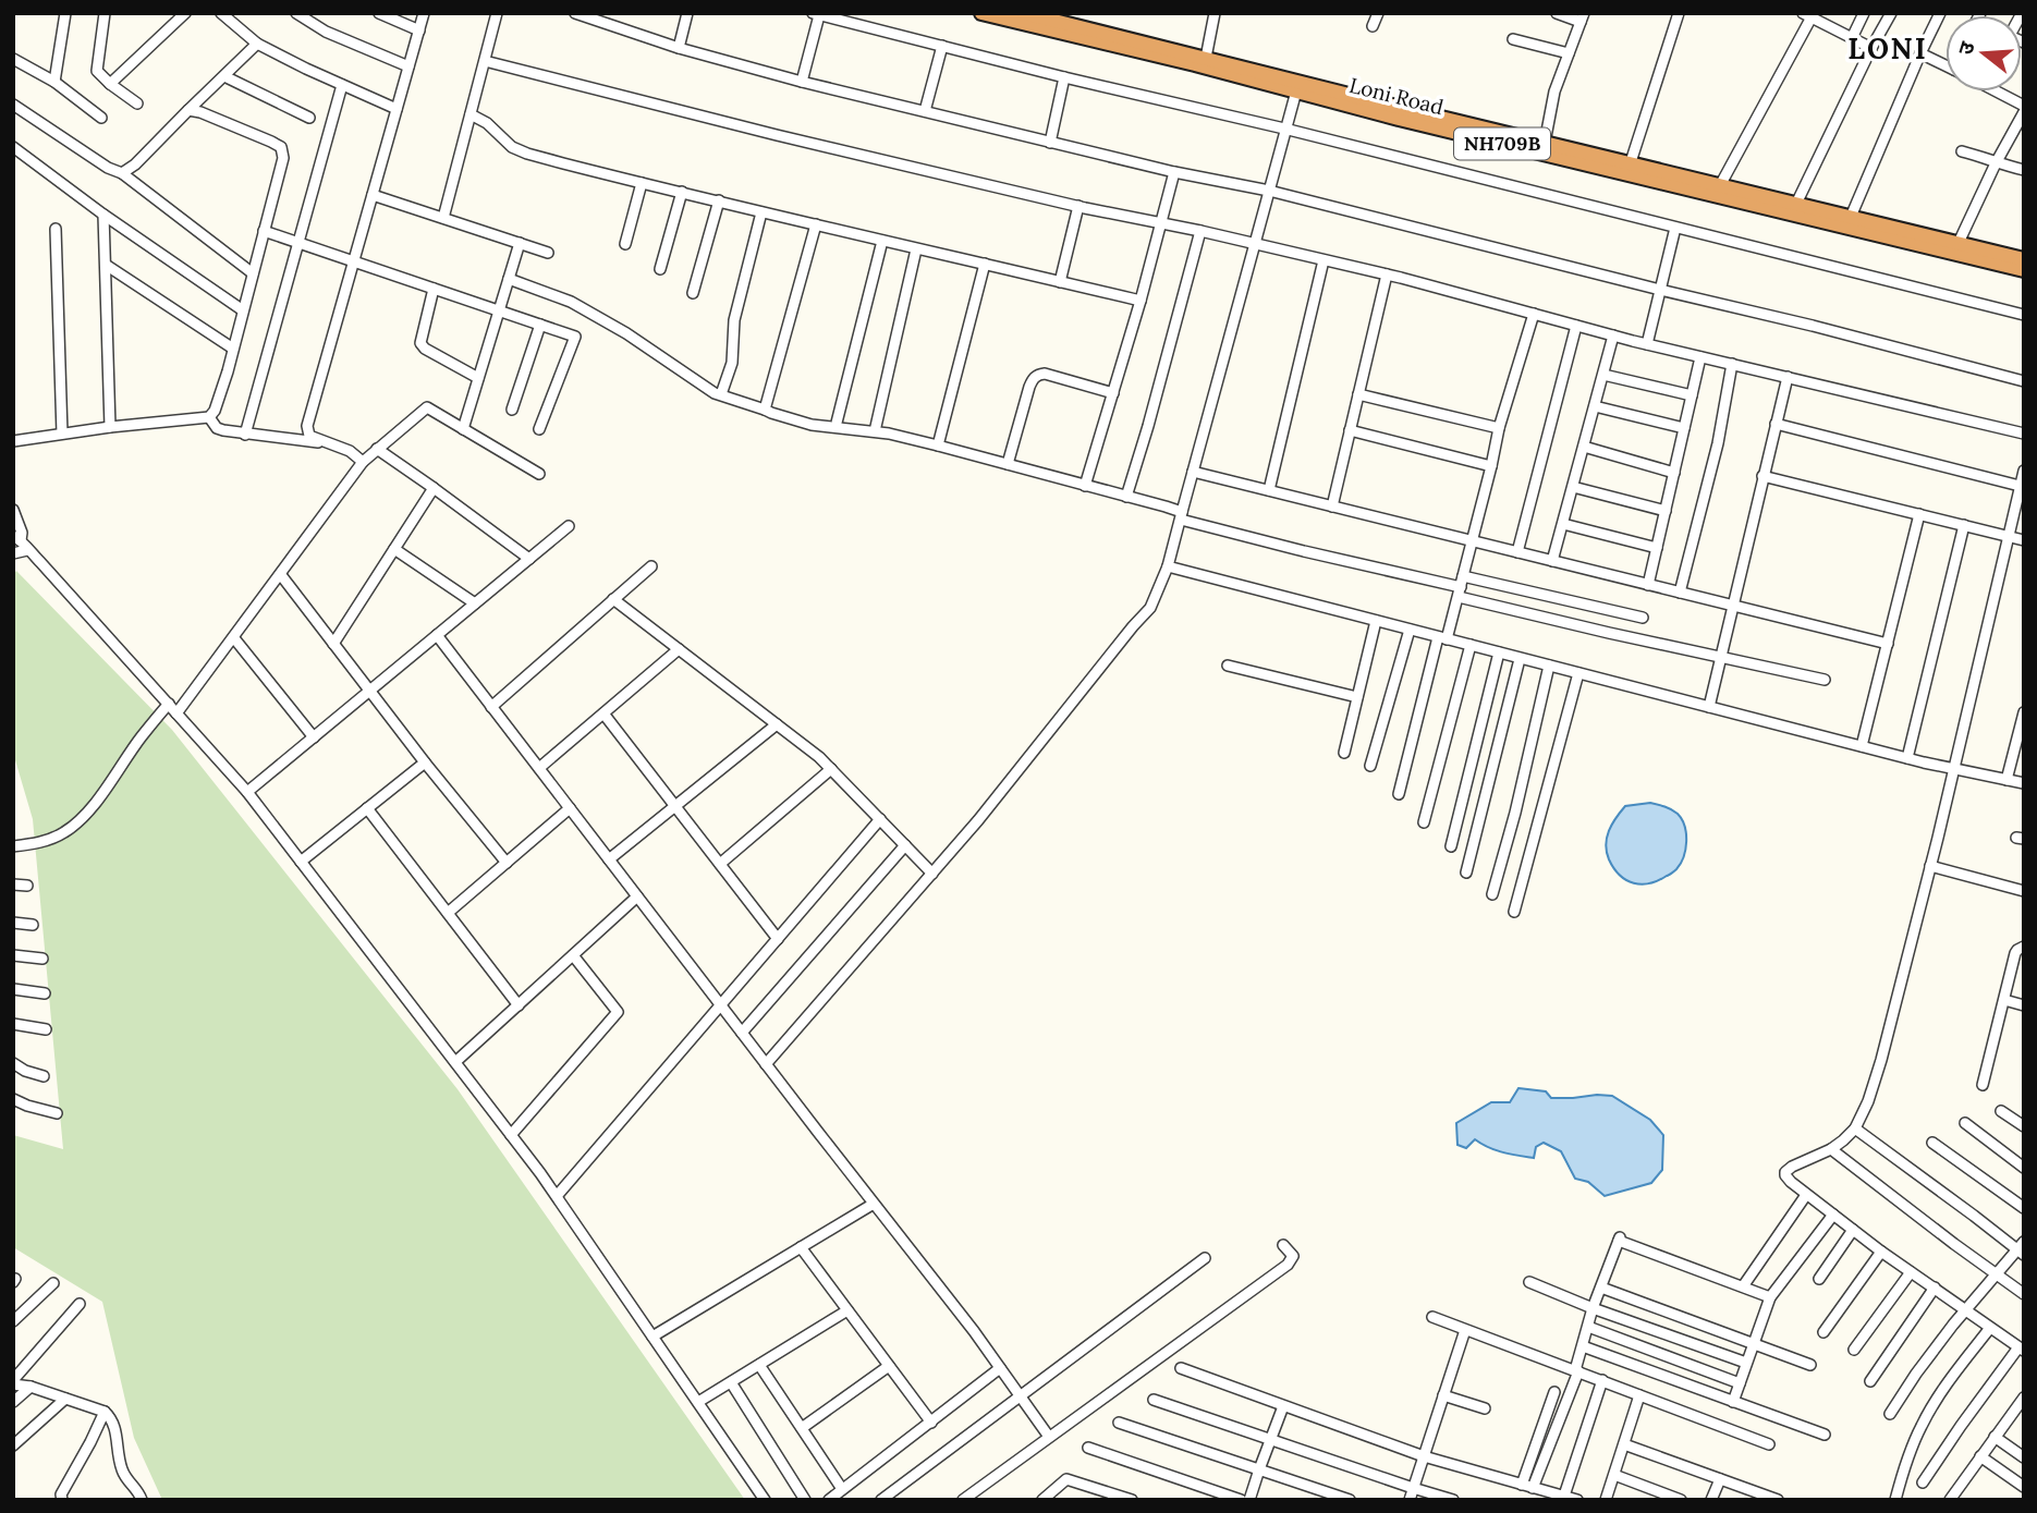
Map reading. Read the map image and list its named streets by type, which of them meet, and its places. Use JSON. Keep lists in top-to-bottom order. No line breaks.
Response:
{"streets":{"highway":["Loni Road","NH709B"]},"districts":["LONI"],"north":"left"}
